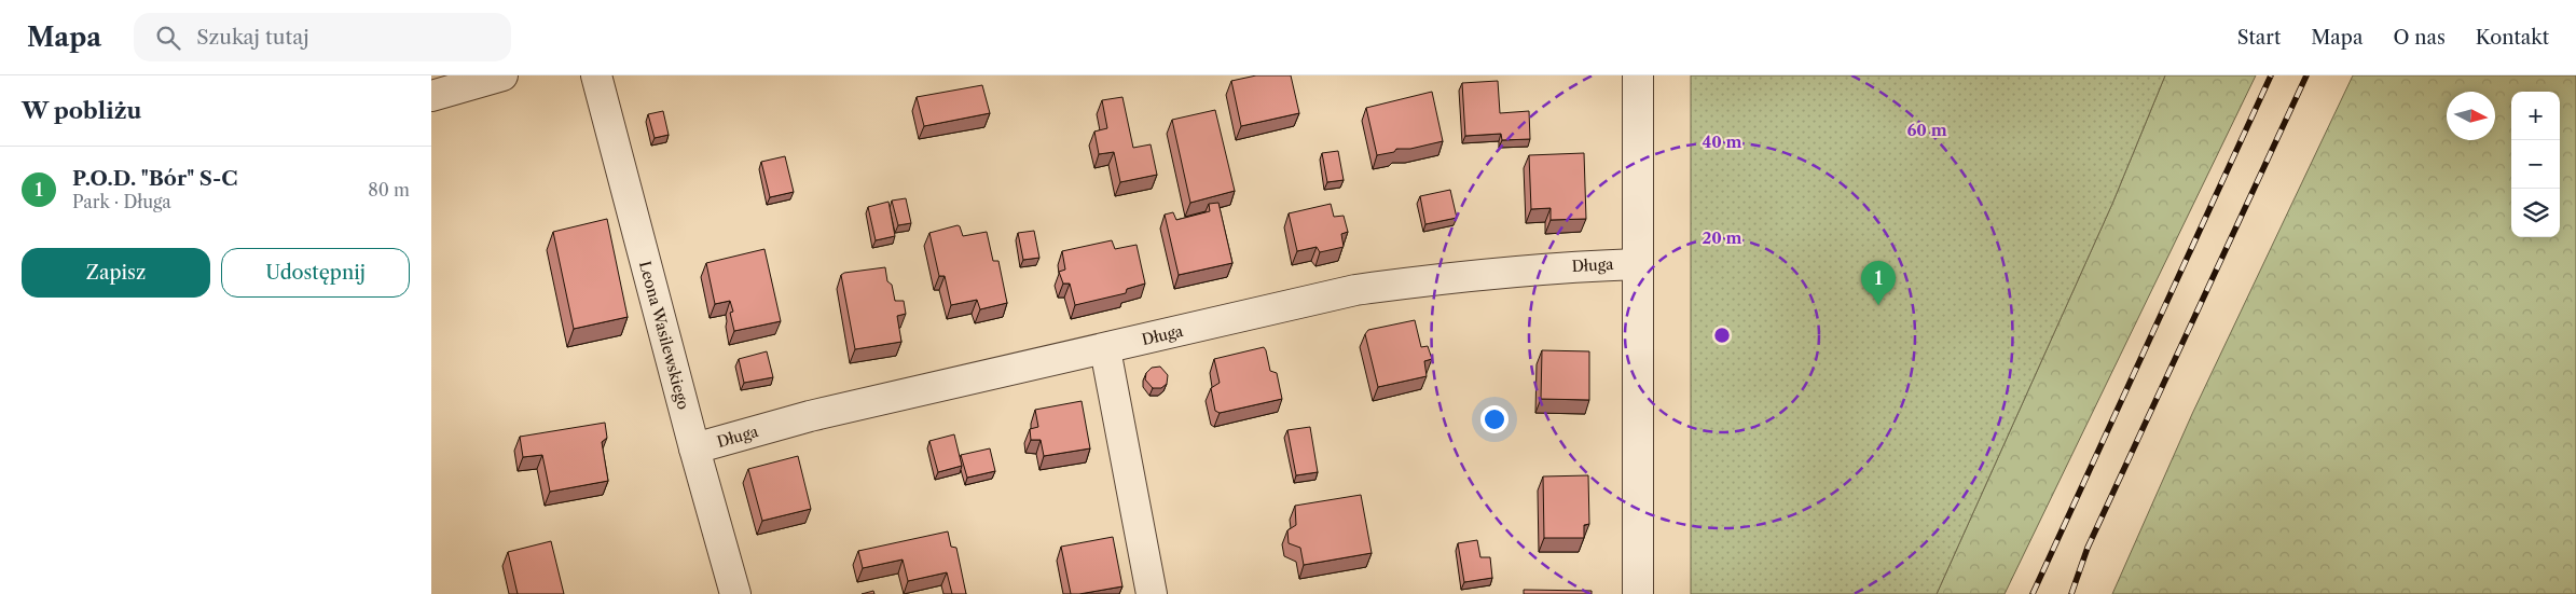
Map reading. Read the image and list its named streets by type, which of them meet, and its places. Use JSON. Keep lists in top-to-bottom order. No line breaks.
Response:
{"streets":{"street":["Długa","Leona Wasilewskiego"]},"crossings":[["Długa","Leona Wasilewskiego"]],"north":"right","page":{"header":"Mapa","search":"Szukaj tutaj","nav":["Start","Mapa","O nas","Kontakt"],"heading":"W pobliżu","map_buttons":["+","−"],"list":[{"mark":"1","name":"P.O.D. \"Bór\" S-C","note":"Park · Długa","value":"80 m"}],"buttons":["Zapisz","Udostępnij"],"pins":"1"},"rings":["60 m","40 m","20 m"]}
